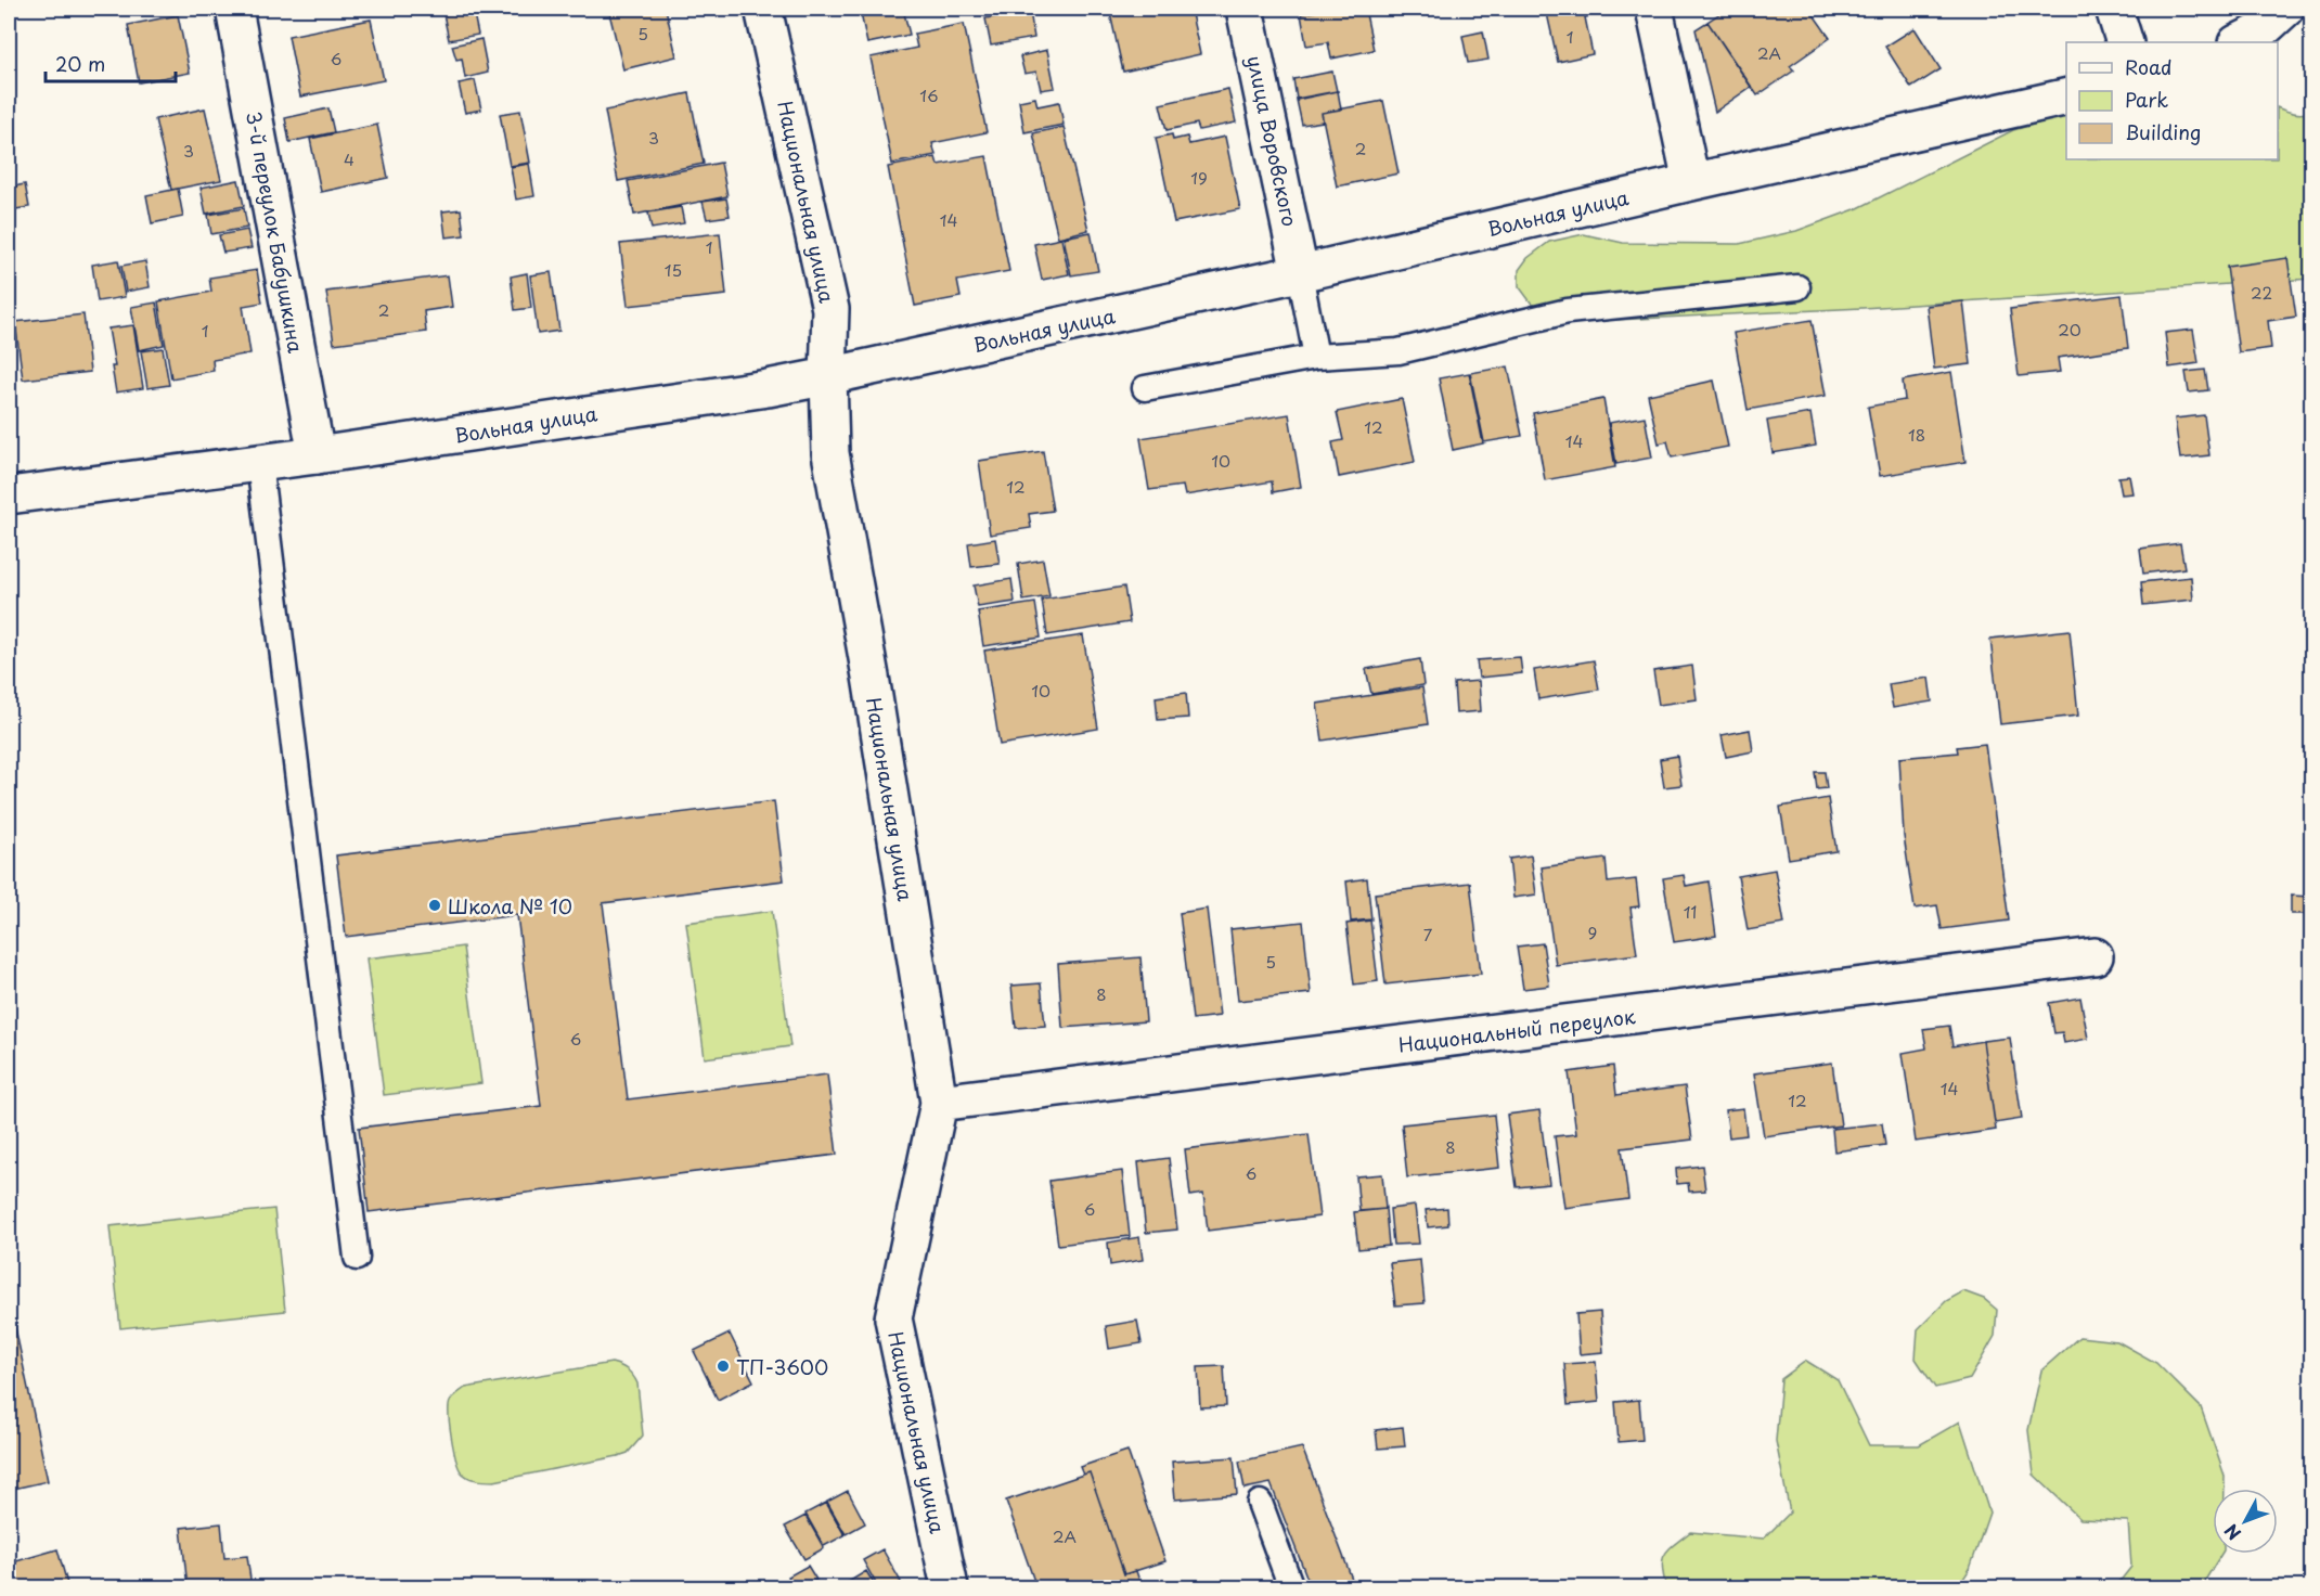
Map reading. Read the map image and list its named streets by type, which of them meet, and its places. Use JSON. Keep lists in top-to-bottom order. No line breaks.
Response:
{"streets":{"street":["улица Воровского","Национальная улица","Вольная улица","3-й переулок Бабушкина","Национальный переулок"]},"crossings":[["улица Воровского","Вольная улица"],["Национальная улица","Вольная улица"],["Национальная улица","Национальный переулок"],["Вольная улица","3-й переулок Бабушкина"]],"places":["Школа № 10","ТП-3600"],"house_numbers":["5","1","2А","6","16","3","2","3","4","19","14","1","15","22","2","20","1","12","18","14","10","12","10","11","9","7","5","8","6","14","12","8","6","6","2А"],"legend":["Road","Park","Building"],"scale_bar":"20 m","north":"bottom left"}
